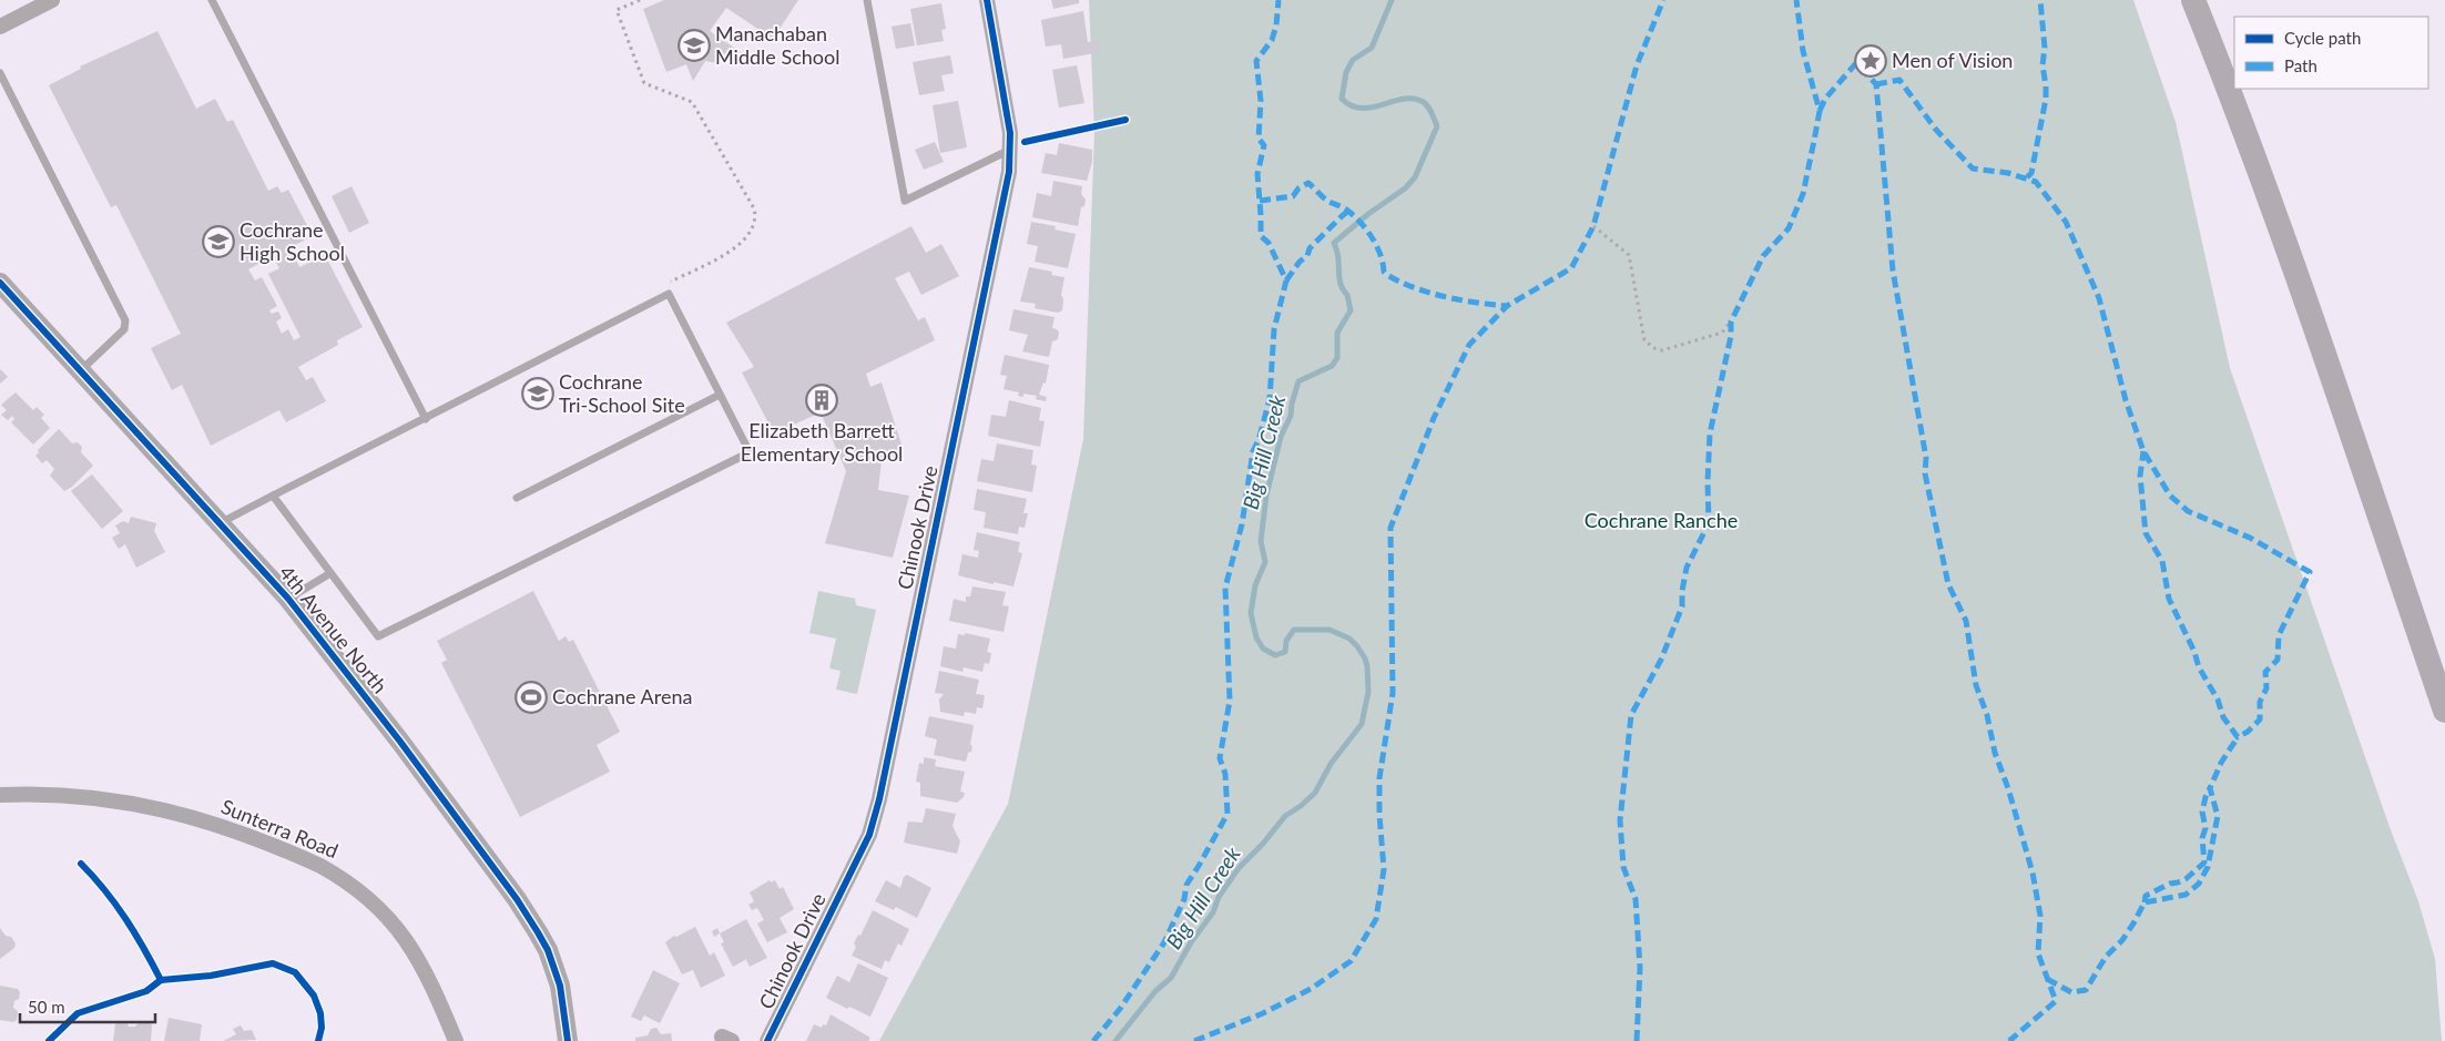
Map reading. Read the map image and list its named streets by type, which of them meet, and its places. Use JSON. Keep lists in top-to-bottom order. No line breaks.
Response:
{"streets":{"street":["Chinook Drive","4th Avenue North","Sunterra Road"]},"water":["Big Hill Creek"],"parks":["Cochrane Ranche"],"places":{"school or university":["Manachaban Middle School","Cochrane High School","Cochrane Tri-School Site"],"place":["Men of Vision"],"building":["Elizabeth Barrett Elementary School"],"sports":["Cochrane Arena"]},"legend":["Cycle path","Path"],"scale_bar":"50 m"}
